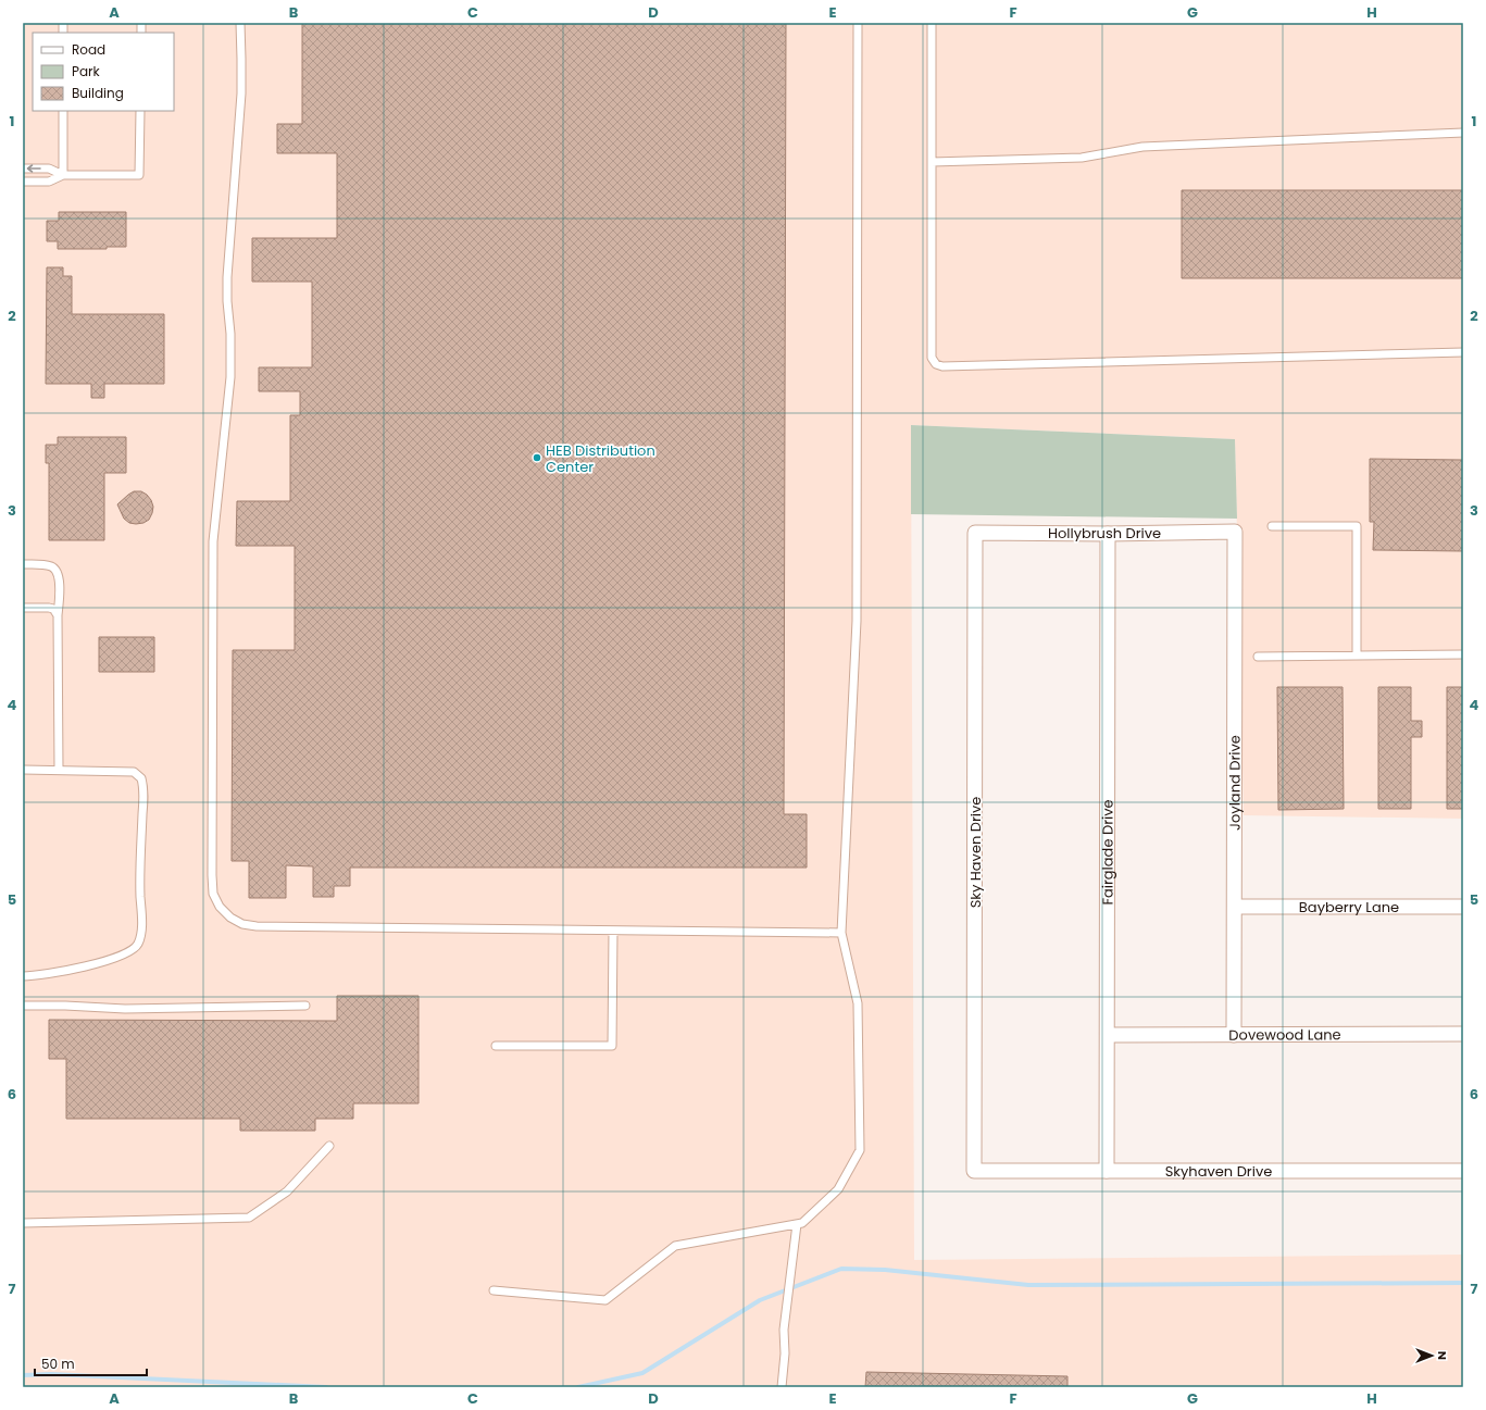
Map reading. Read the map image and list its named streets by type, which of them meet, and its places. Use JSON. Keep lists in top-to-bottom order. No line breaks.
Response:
{"streets":{"street":["Hollybrush Drive","Joyland Drive","Sky Haven Drive","Fairglade Drive","Bayberry Lane","Dovewood Lane","Skyhaven Drive"]},"crossings":[["Hollybrush Drive","Joyland Drive"],["Hollybrush Drive","Sky Haven Drive"],["Hollybrush Drive","Fairglade Drive"],["Joyland Drive","Bayberry Lane"],["Joyland Drive","Dovewood Lane"],["Sky Haven Drive","Skyhaven Drive"],["Fairglade Drive","Dovewood Lane"],["Fairglade Drive","Skyhaven Drive"]],"places":["HEB Distribution Center"],"legend":["Road","Park","Building"],"scale_bar":"50 m","north":"right","grid":{"columns":["A","B","C","D","E","F","G","H"],"rows":["1","2","3","4","5","6","7"]}}
